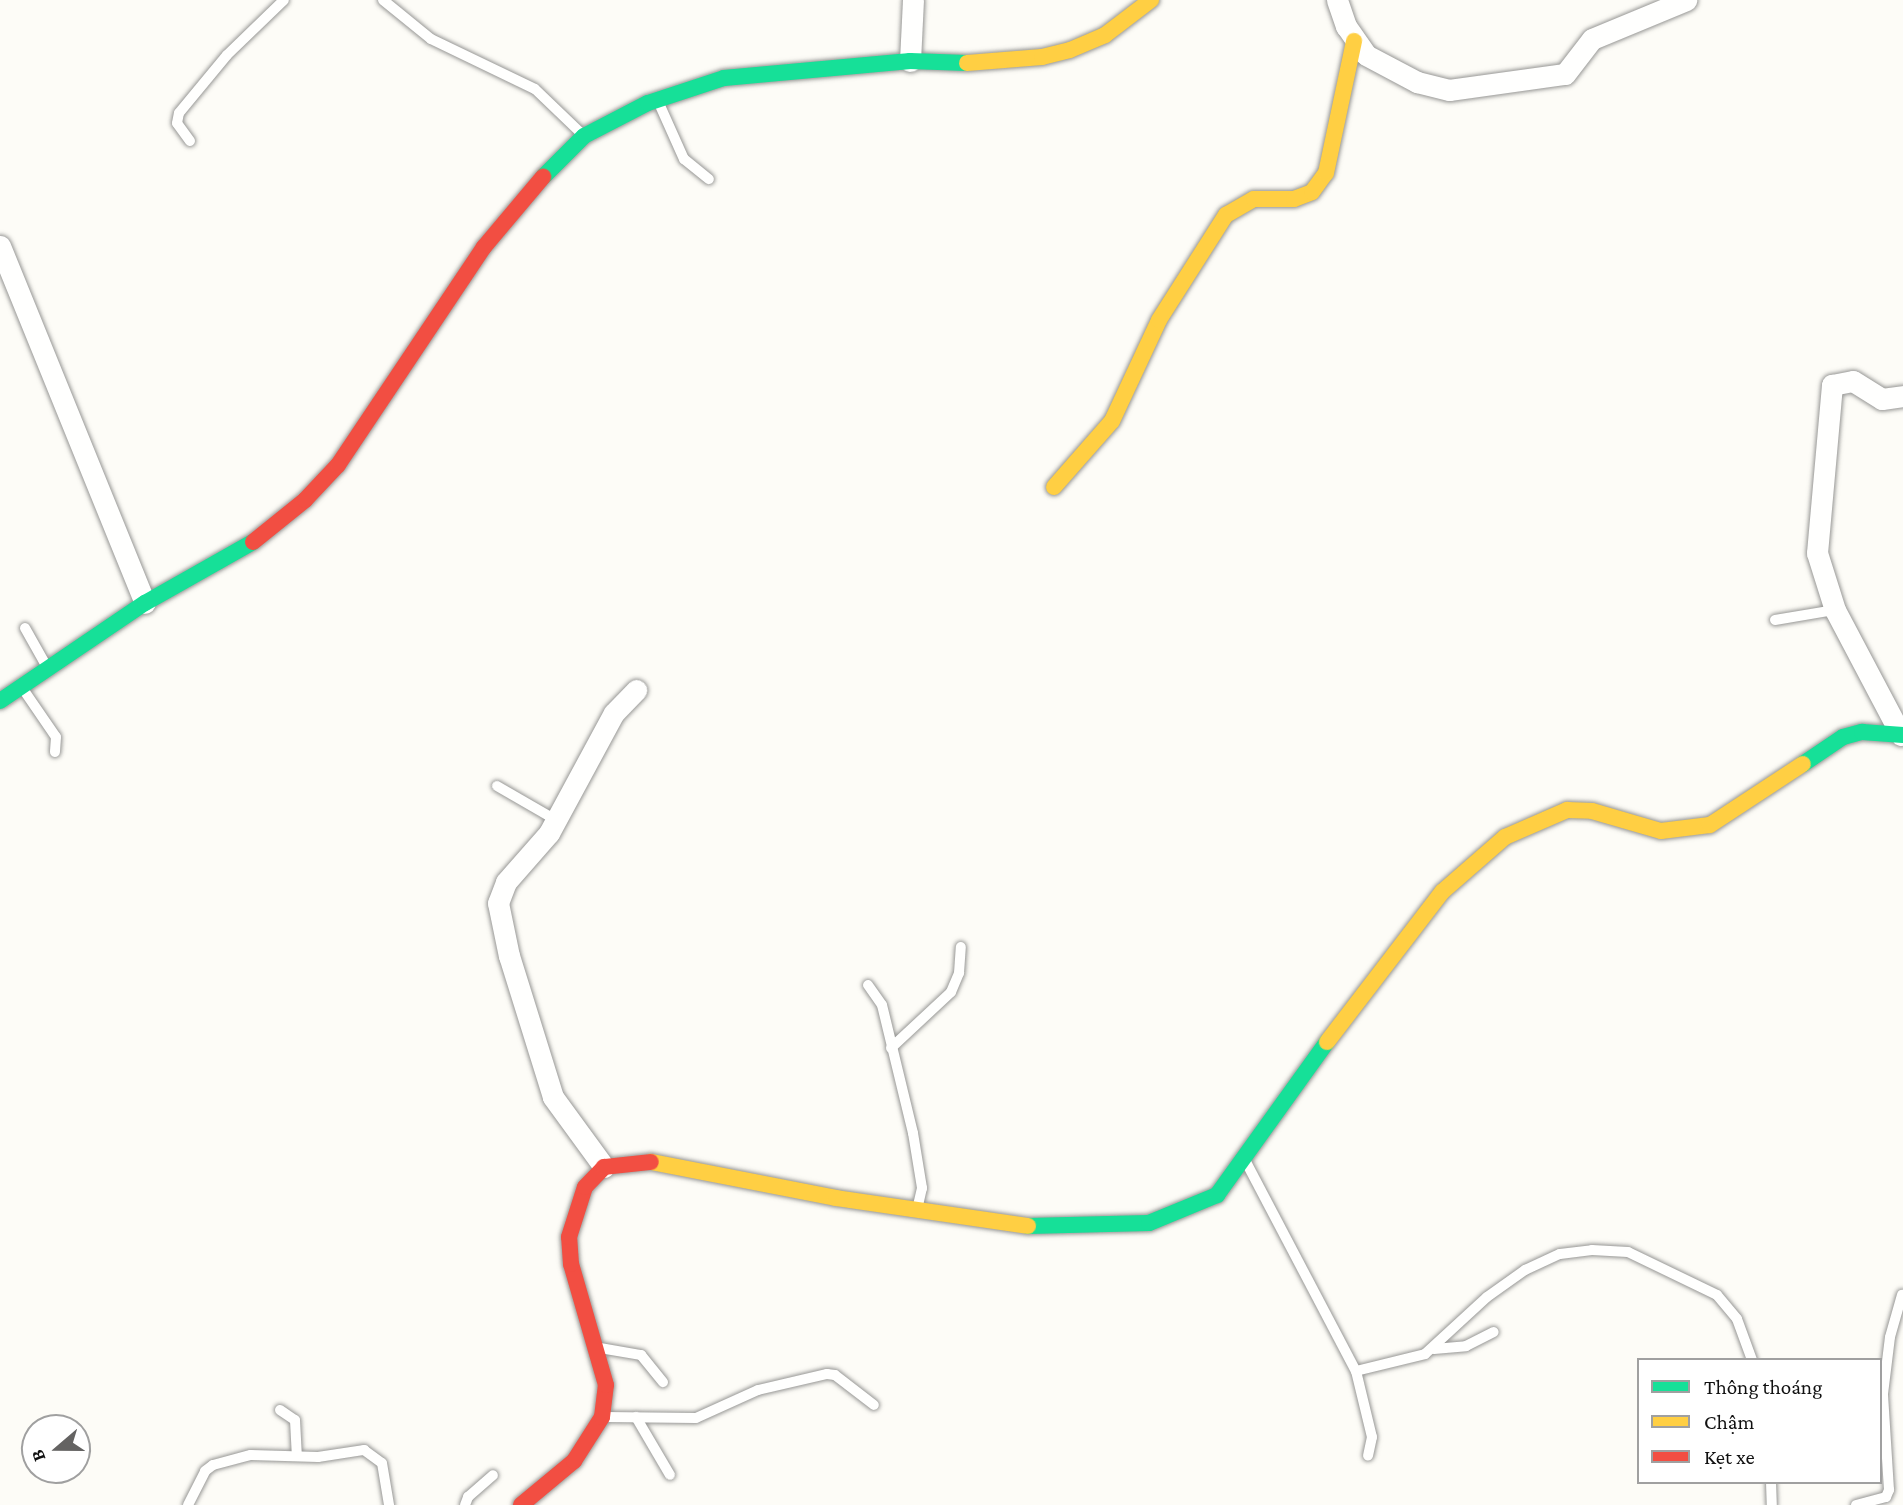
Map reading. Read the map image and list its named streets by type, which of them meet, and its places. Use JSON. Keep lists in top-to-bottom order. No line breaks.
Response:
{"legend":["Thông thoáng","Chậm","Kẹt xe"],"north":"left"}
